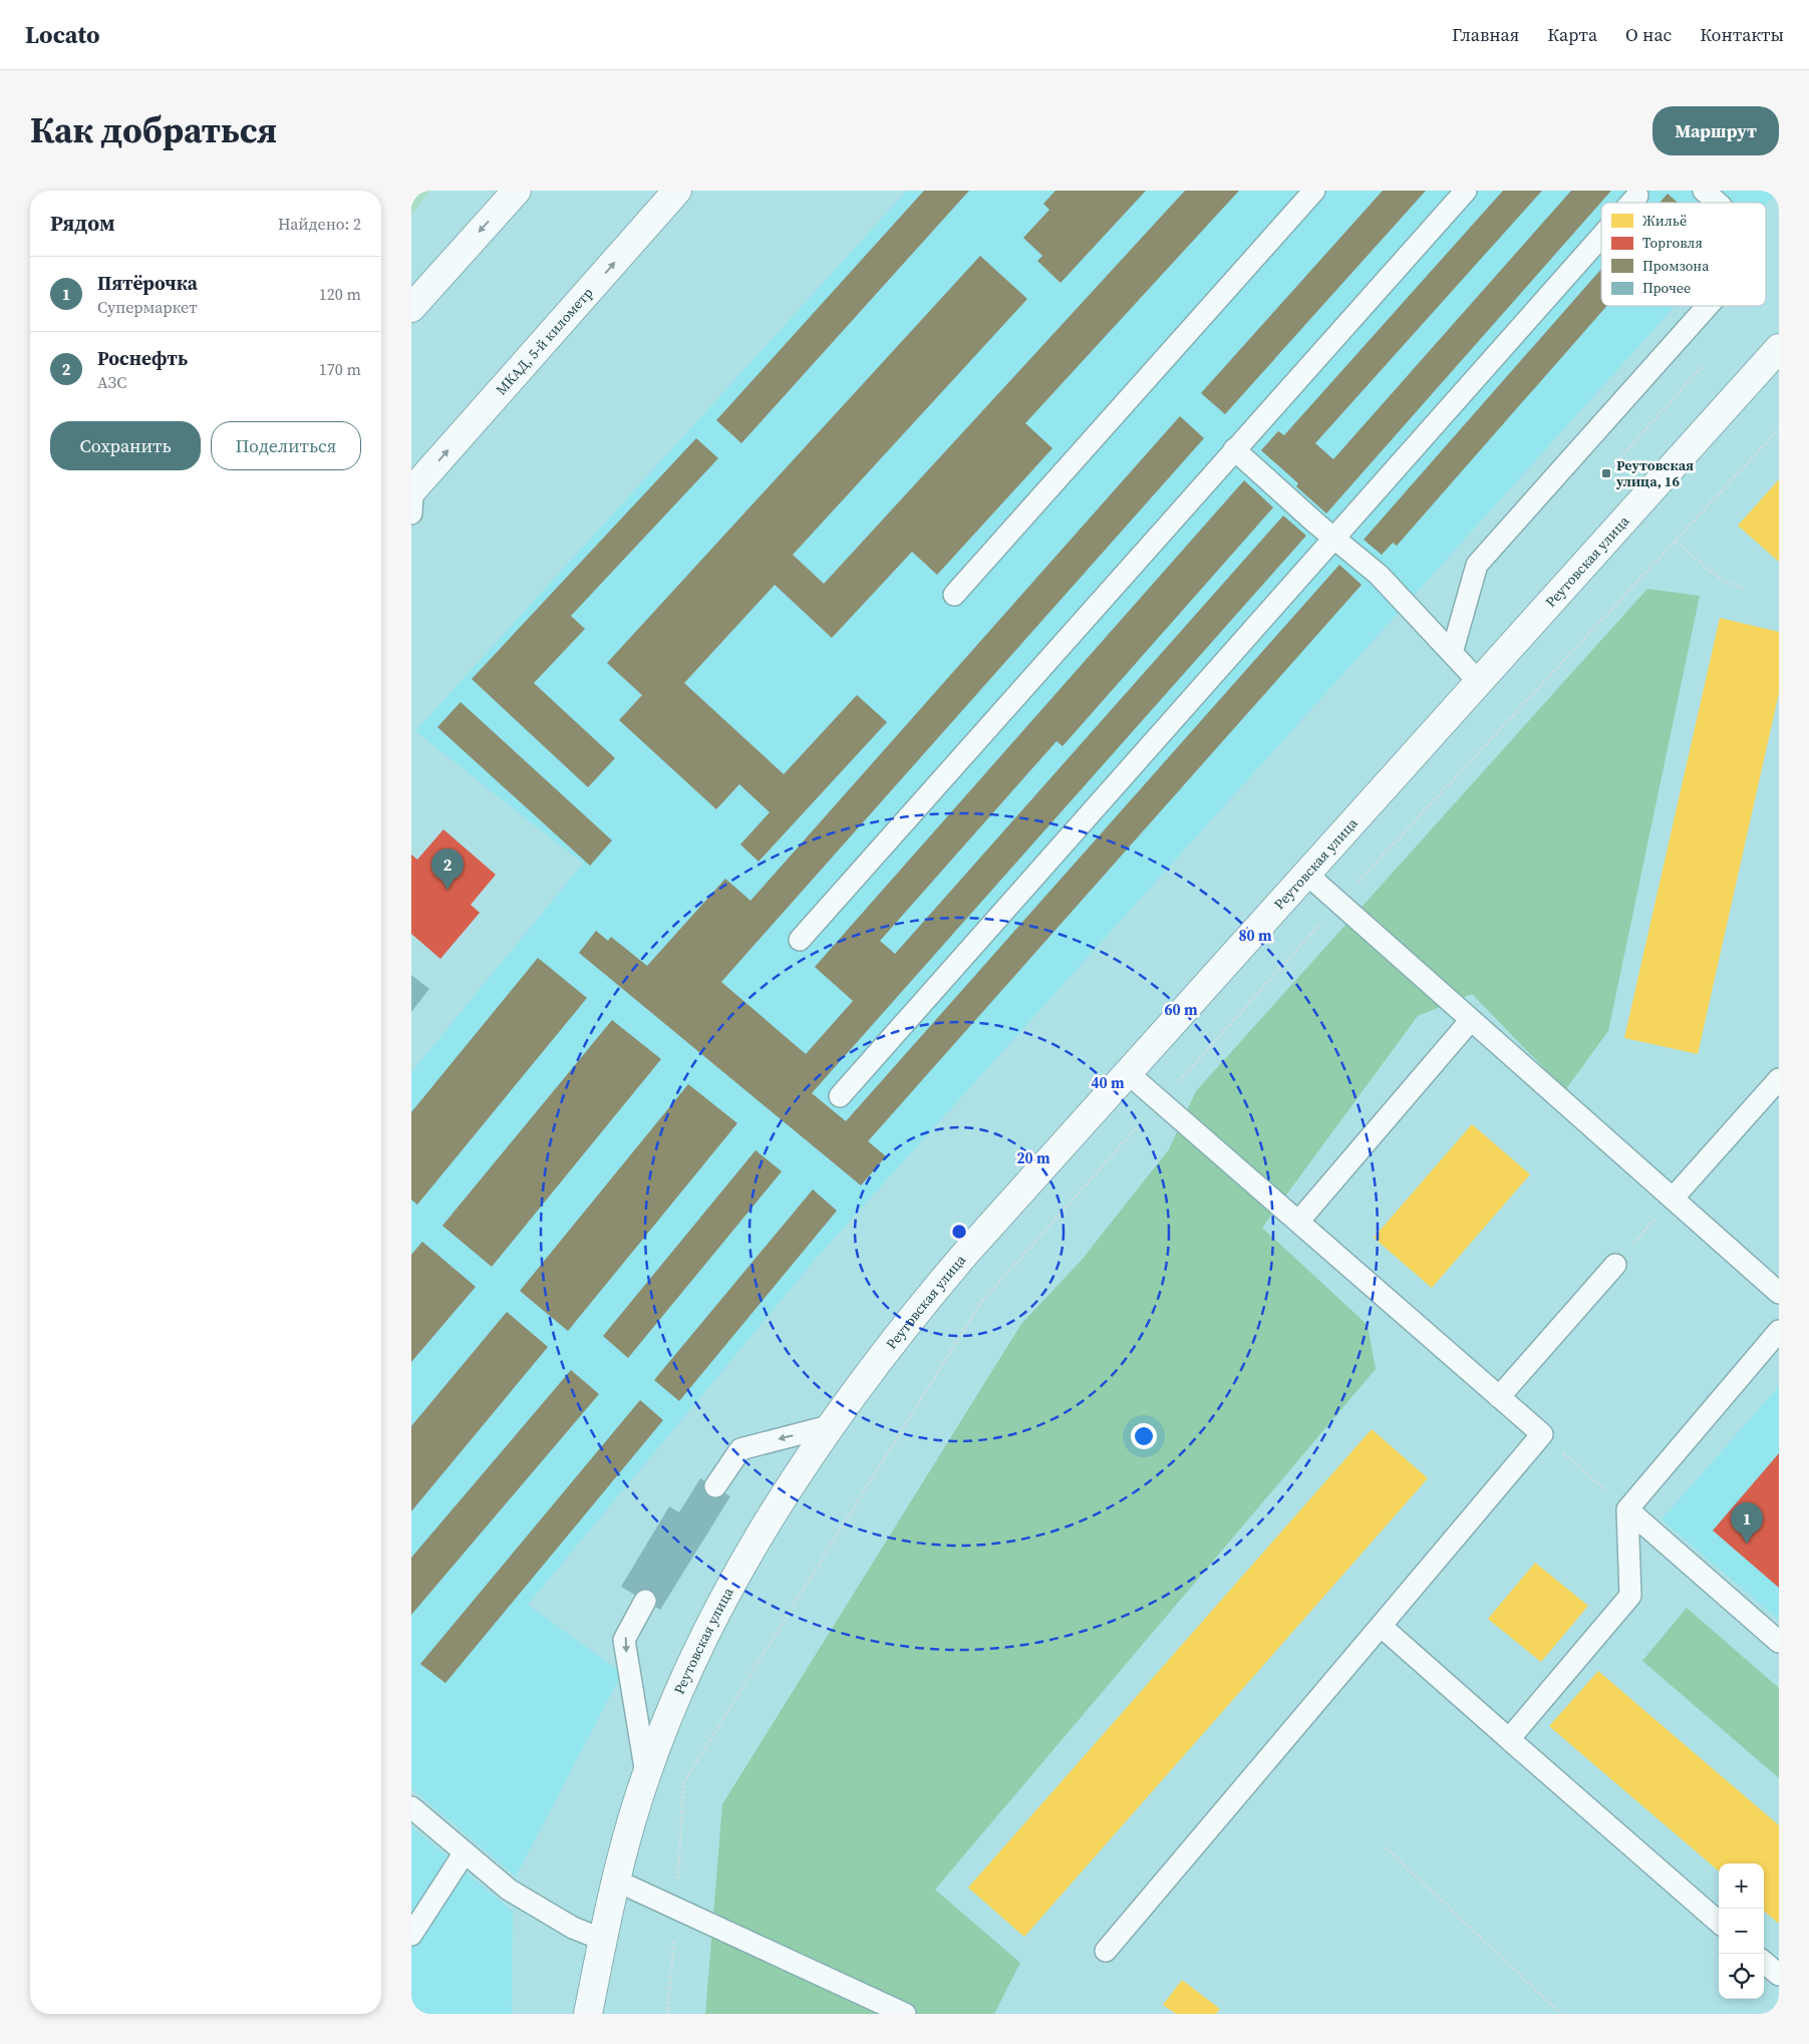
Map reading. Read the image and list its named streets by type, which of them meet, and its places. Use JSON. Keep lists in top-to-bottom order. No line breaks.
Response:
{"streets":{"main road":["МКАД, 5-й километр","Реутовская улица"]},"places":{"transit":["Реутовская улица, 16"]},"legend":["Жильё","Торговля","Промзона","Прочее"],"page":{"header":"Locato","nav":["Главная","Карта","О нас","Контакты"],"title":"Как добраться","buttons":["Маршрут",["Сохранить","Поделиться"]],"heading":["Рядом","Найдено: 2"],"list":[{"mark":"1","name":"Пятёрочка","note":"Супермаркет","value":"120 m"},{"mark":"2","name":"Роснефть","note":"АЗС","value":"170 m"}],"pins":["2","1"],"map_buttons":["+","−"]},"rings":["80 m","60 m","40 m","20 m"]}
